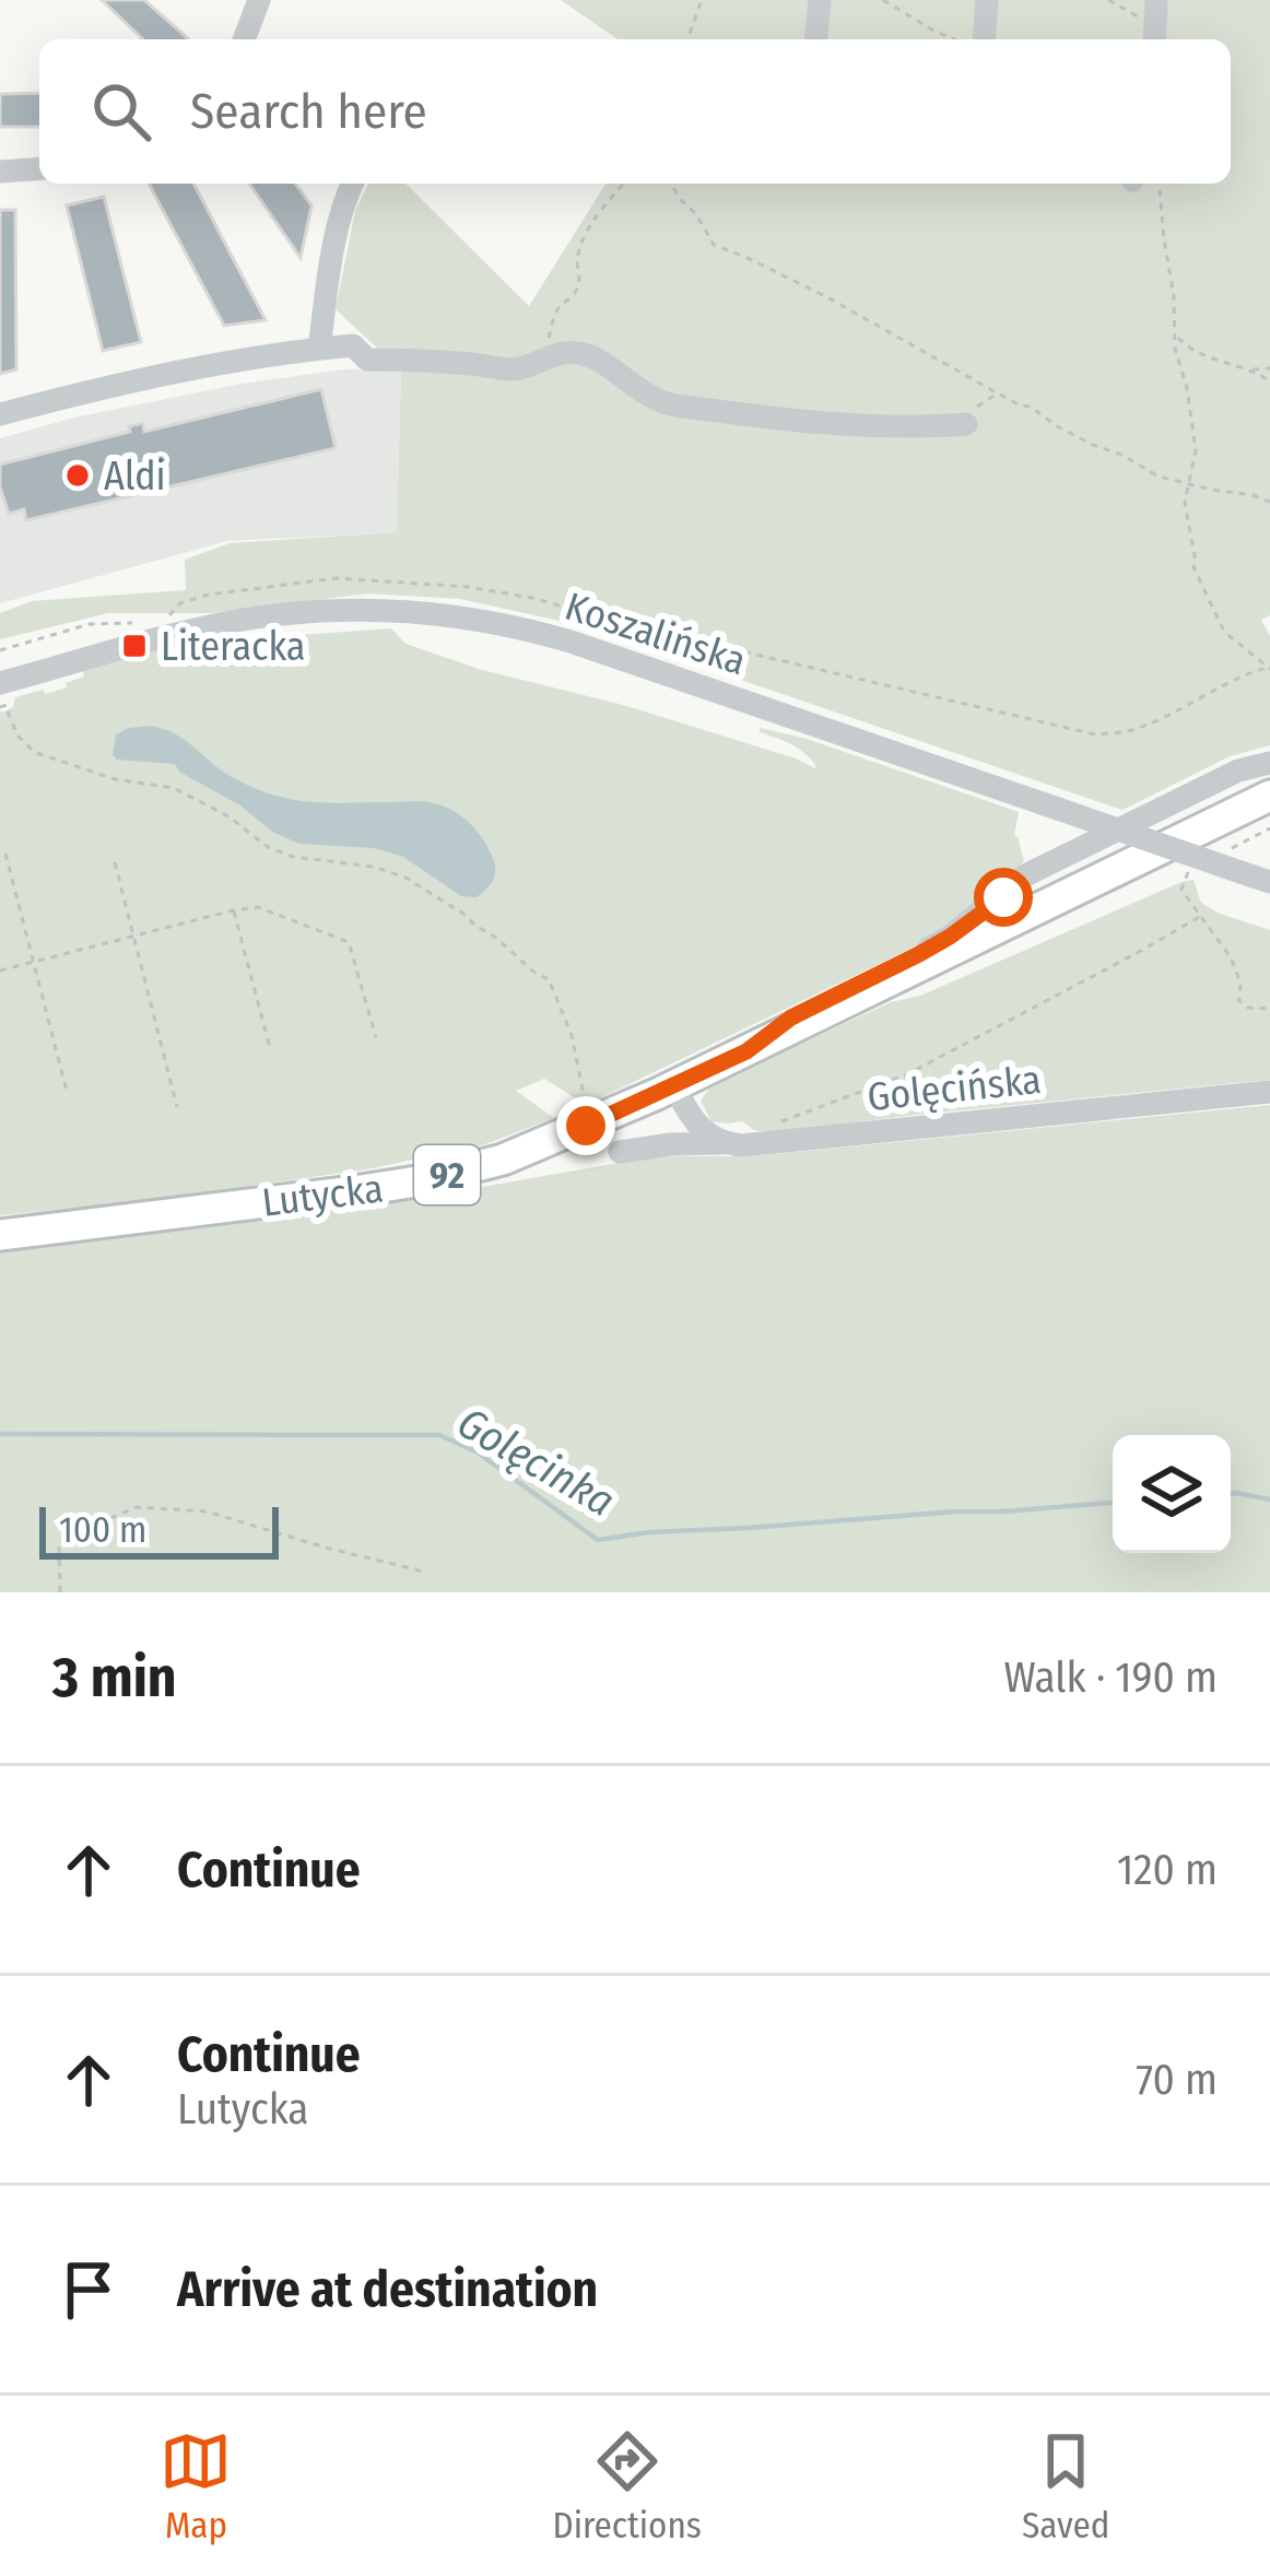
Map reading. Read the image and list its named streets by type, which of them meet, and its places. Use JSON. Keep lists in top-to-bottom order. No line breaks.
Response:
{"streets":{"main road":["92","Lutycka"],"street":["Koszalińska","Golęcińska"]},"water":["Golęcinka"],"places":{"other":["Aldi"],"transit":["Literacka"]},"scale_bar":"100 m","page":{"search":"Search here","scale":"100 m","heading":["3 min","Walk · 190 m"],"list":[["Continue","120 m"],["Continue","Lutycka","70 m"],"Arrive at destination"],"nav":["Map","Directions","Saved"]}}
